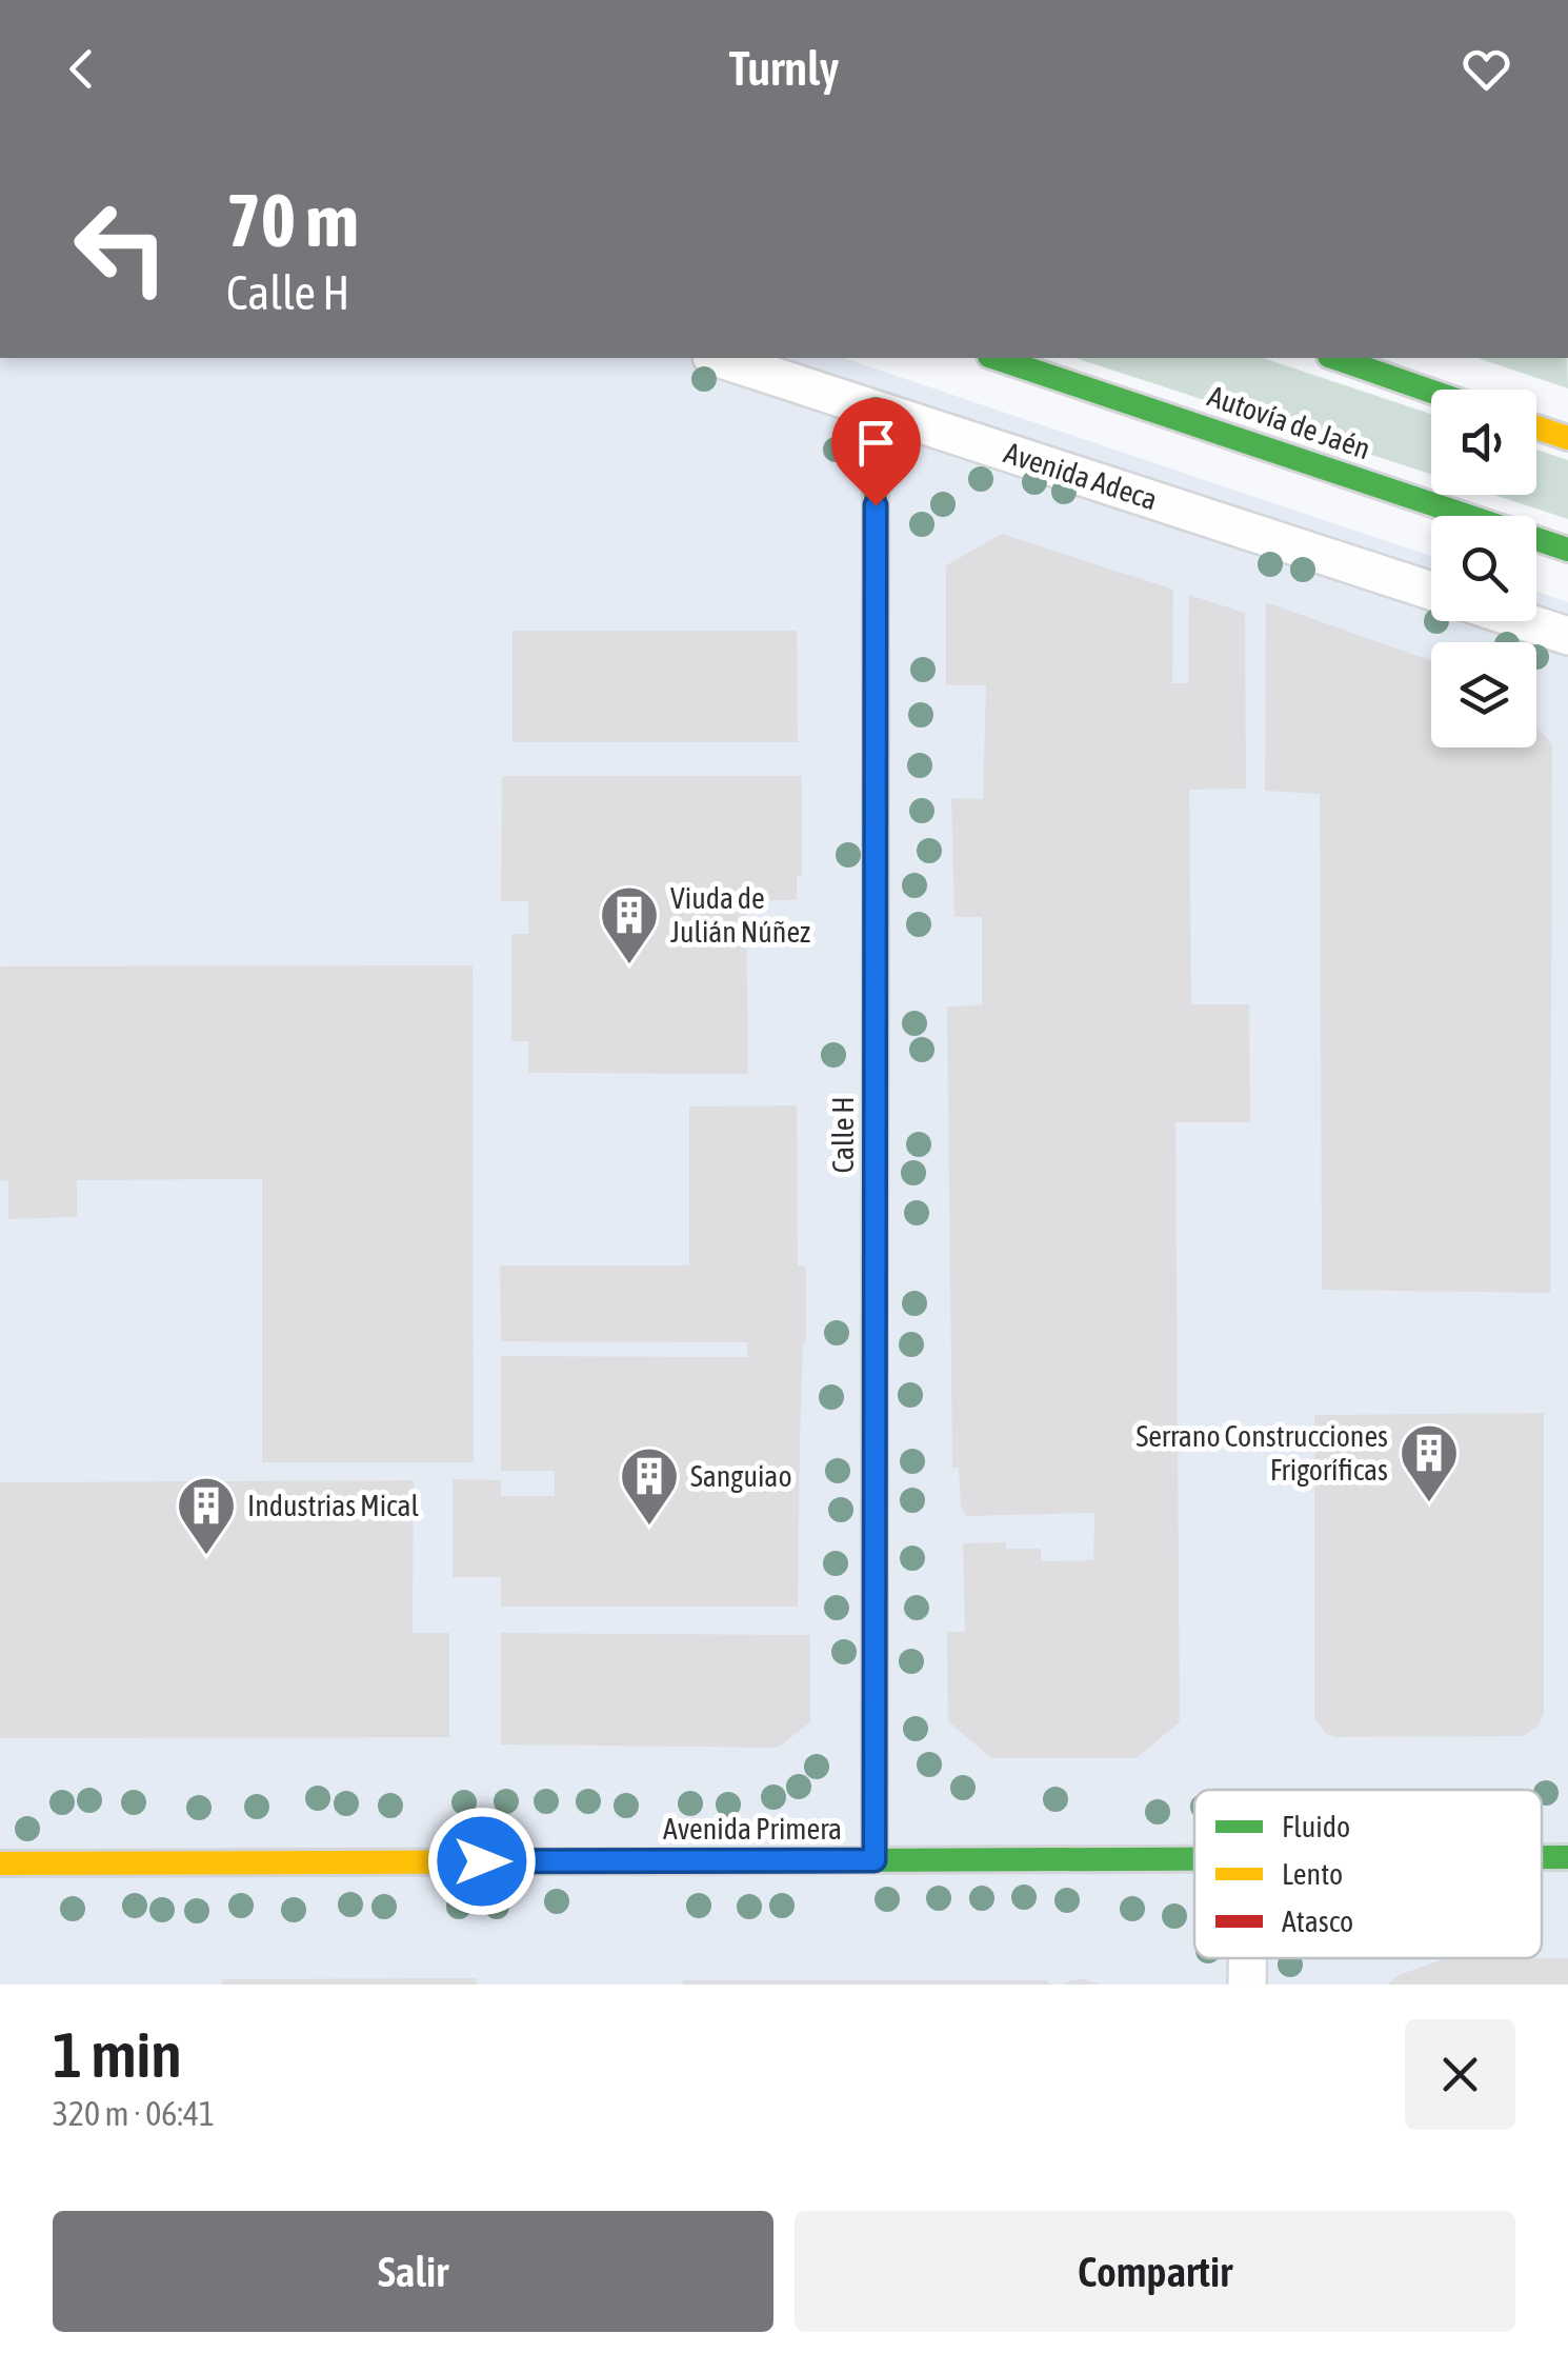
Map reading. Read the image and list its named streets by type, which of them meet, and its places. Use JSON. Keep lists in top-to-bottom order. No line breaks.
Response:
{"streets":{"main road":["Autovía de Jaén","Calle H","Avenida Primera"],"street":["Avenida Adeca"]},"crossings":[["Avenida Adeca","Calle H"],["Calle H","Avenida Primera"]],"places":{"building":["Viuda de Julián Núñez","Serrano Construcciones Frigoríficas","Sanguiao","Industrias Mical"]},"legend":["Fluido","Lento","Atasco"],"page":{"header":"Turnly","turn":["70 m","Calle H"],"heading":["1 min","320 m · 06:41"],"buttons":["Salir","Compartir"]}}
